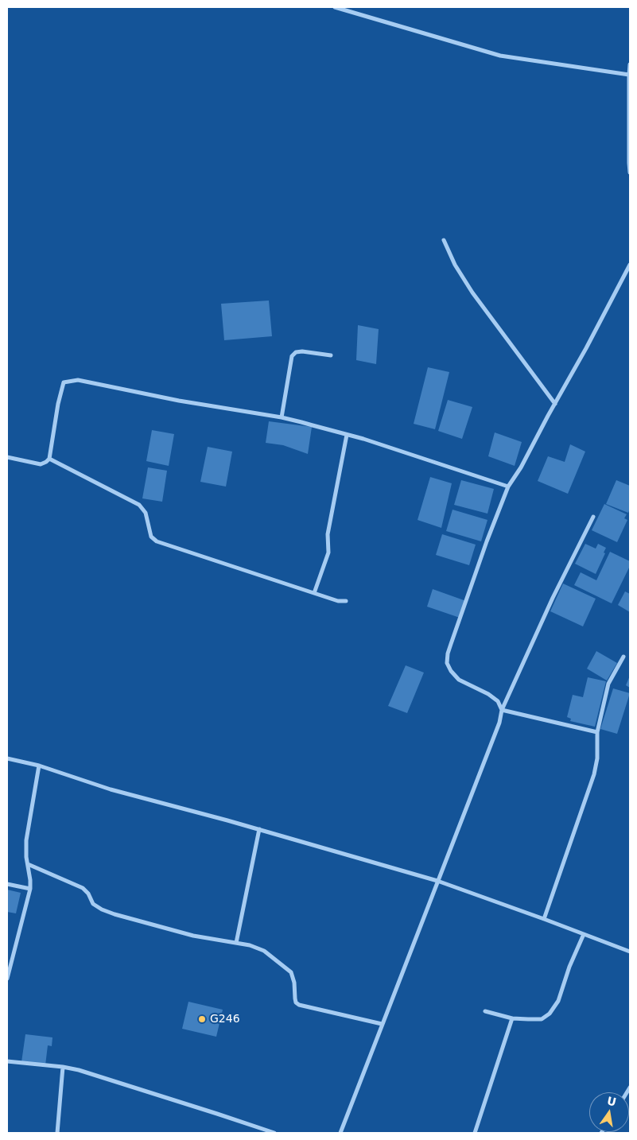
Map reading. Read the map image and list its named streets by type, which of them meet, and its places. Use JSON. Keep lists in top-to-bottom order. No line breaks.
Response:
{"places":["G246"],"north":"top"}
